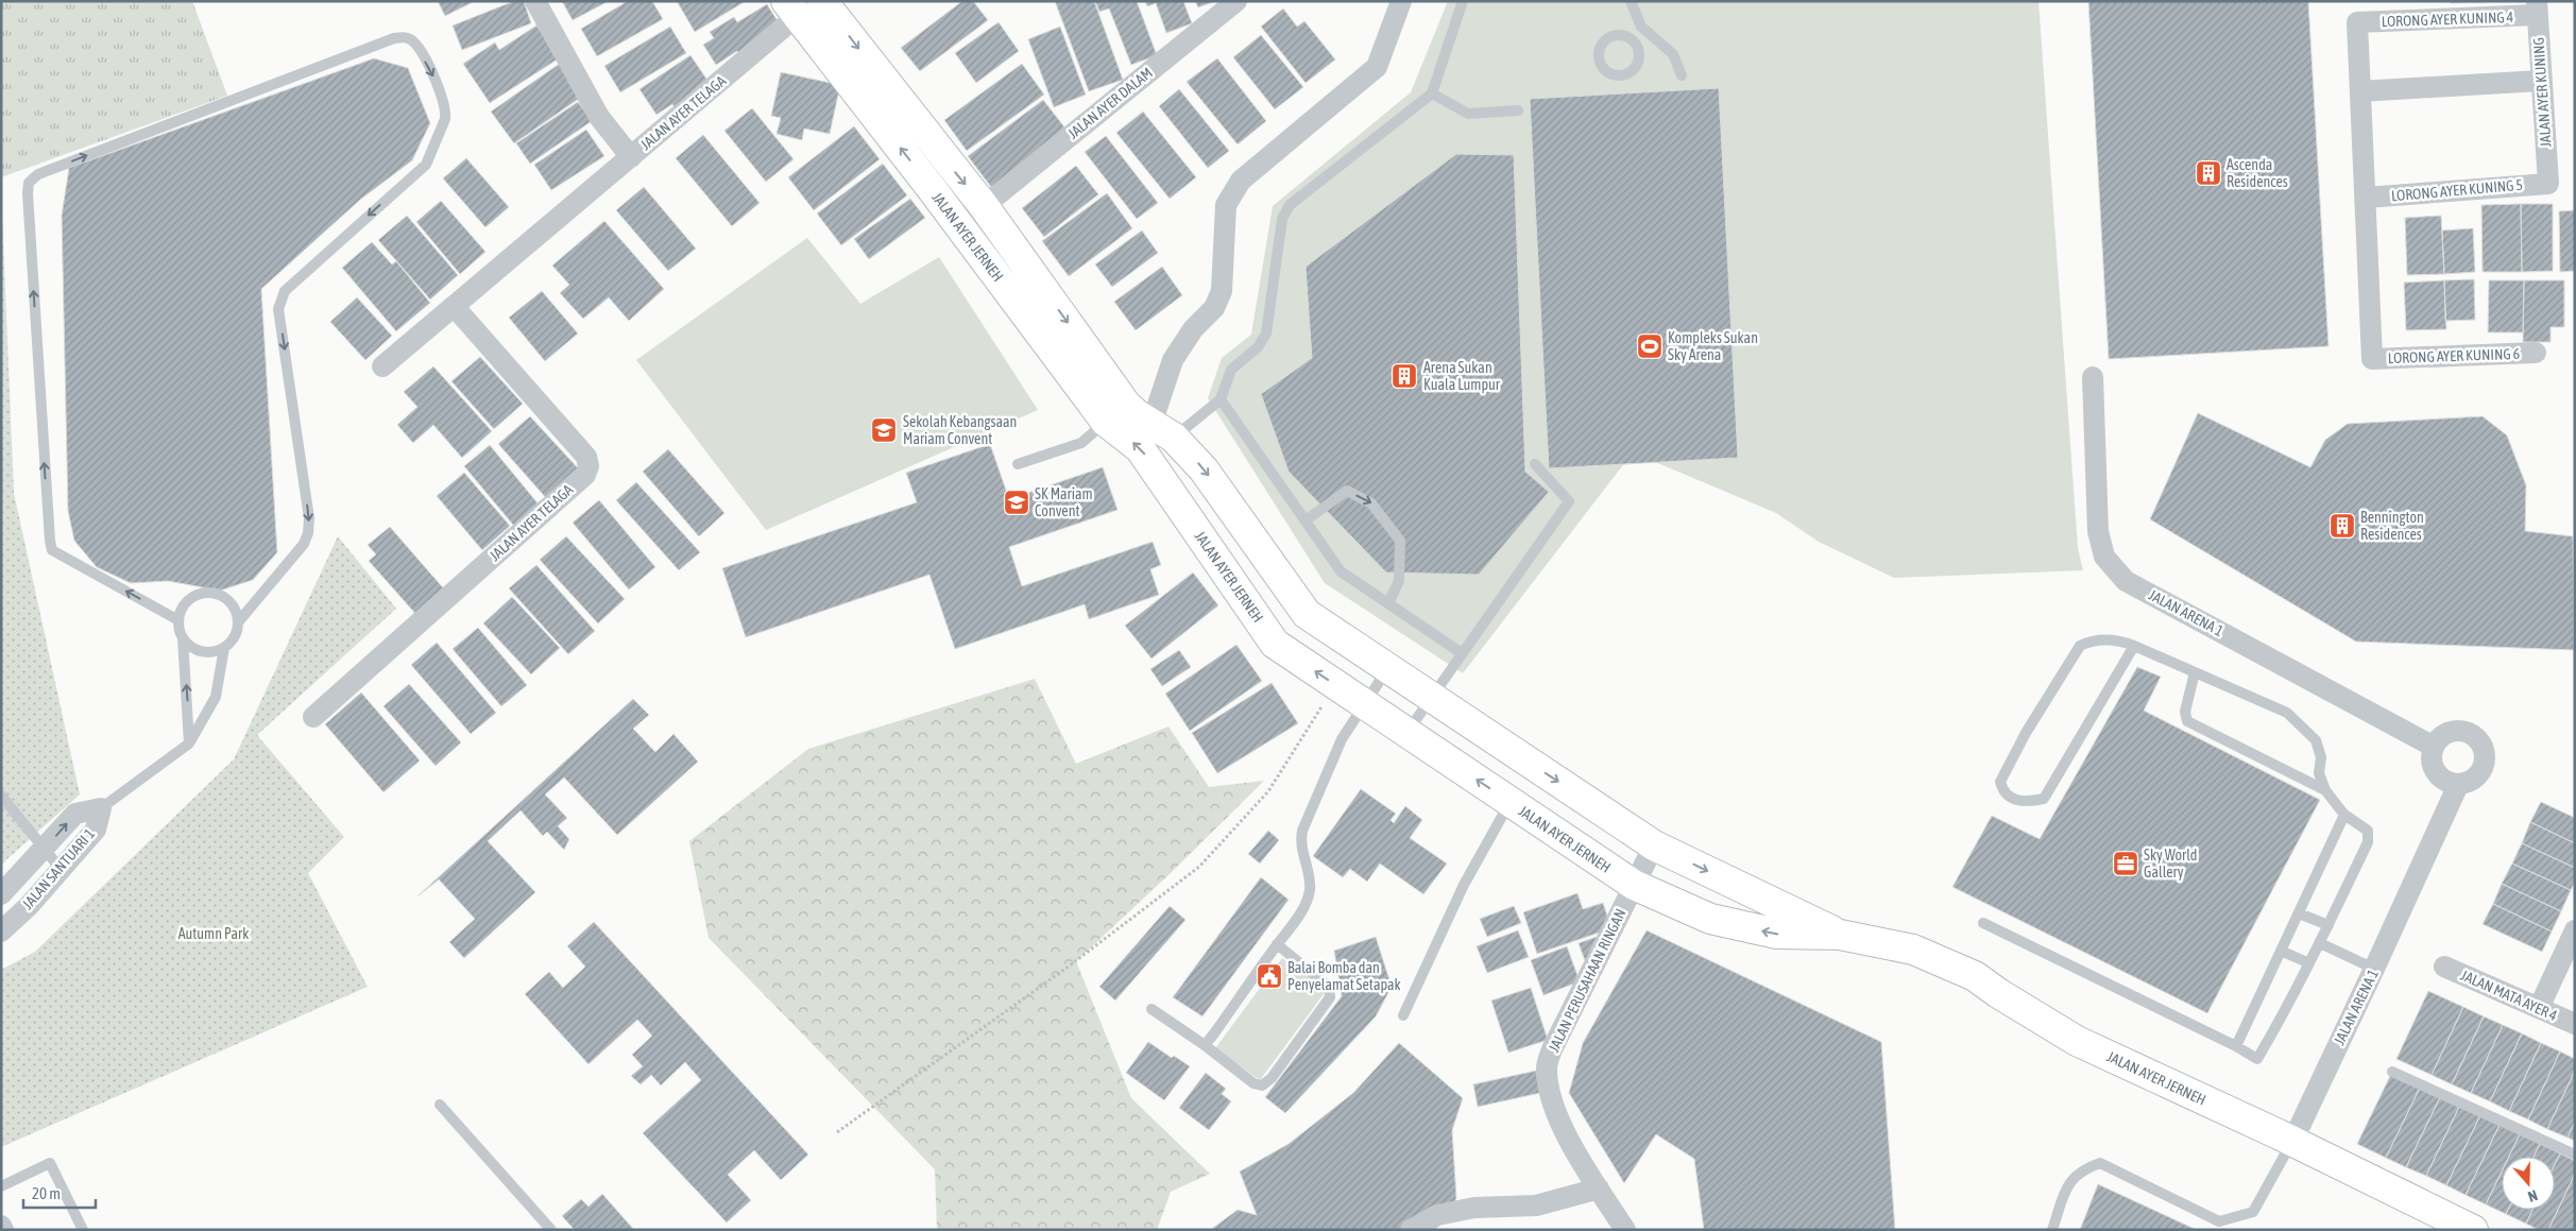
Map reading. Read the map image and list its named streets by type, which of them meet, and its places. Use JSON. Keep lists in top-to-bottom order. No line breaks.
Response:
{"streets":{"main road":["JALAN AYER JERNEH"],"street":["LORONG AYER KUNING 4","JALAN AYER KUNING","JALAN AYER DALAM","JALAN AYER TELAGA","LORONG AYER KUNING 5","LORONG AYER KUNING 6","JALAN ARENA 1","JALAN SANTUARI 1","JALAN PERUSAHAAN RINGAN","JALAN MATA AYER 4"]},"crossings":[["LORONG AYER KUNING 4","JALAN AYER KUNING"],["JALAN AYER KUNING","LORONG AYER KUNING 5"],["JALAN AYER DALAM","JALAN AYER JERNEH"],["JALAN AYER TELAGA","JALAN AYER JERNEH"],["LORONG AYER KUNING 5","LORONG AYER KUNING 6"],["JALAN AYER JERNEH","JALAN ARENA 1"],["JALAN AYER JERNEH","JALAN PERUSAHAAN RINGAN"]],"parks":["Autumn Park"],"places":{"building":["Ascenda Residences","Arena Sukan Kuala Lumpur","Bennington Residences"],"sports":["Kompleks Sukan Sky Arena"],"school or university":["Sekolah Kebangsaan Mariam Convent","SK Mariam Convent"],"office":["Sky World Gallery"],"public building":["Balai Bomba dan Penyelamat Setapak"]},"scale_bar":"20 m","north":"bottom"}
